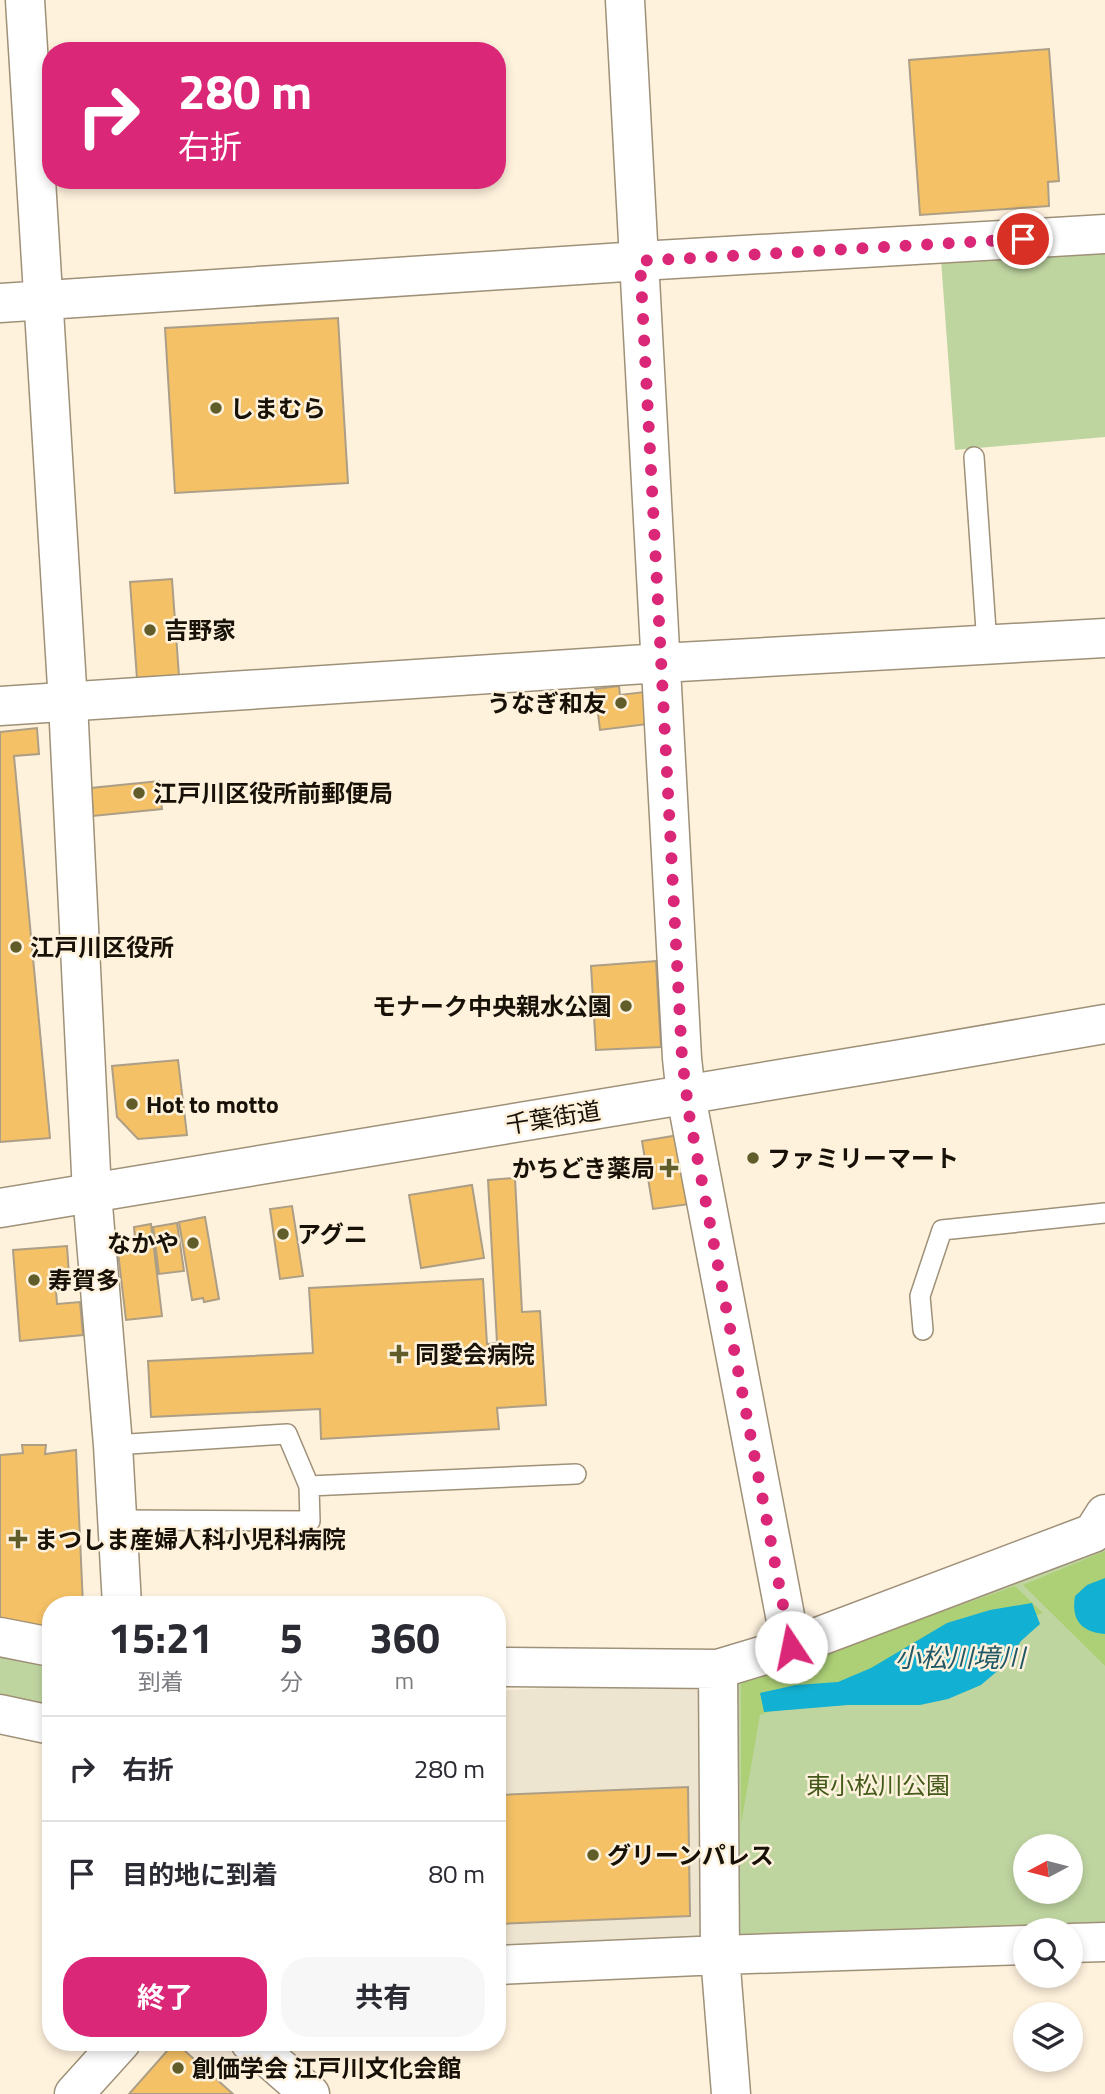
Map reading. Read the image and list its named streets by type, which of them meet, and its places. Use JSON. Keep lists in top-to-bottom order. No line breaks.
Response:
{"streets":{"main road":["千葉街道"]},"water":["小松川境川"],"parks":["東小松川公園"],"places":{"other":["しまむら","吉野家","うなぎ和友","江戸川区役所前郵便局","江戸川区役所","モナーク中央親水公園","Hot to motto","ファミリーマート","アグニ","なかや","寿賀多","グリーンパレス","創価学会 江戸川文化会館"],"health":["かちどき薬局","同愛会病院","まつしま産婦人科小児科病院"]},"north":"left","page":{"turn":["280 m","右折"],"eta":["15:21","到着","5","分","360","m"],"list":[{"name":"右折","value":"280 m"},{"name":"目的地に到着","value":"80 m"}],"buttons":["終了","共有"]}}
